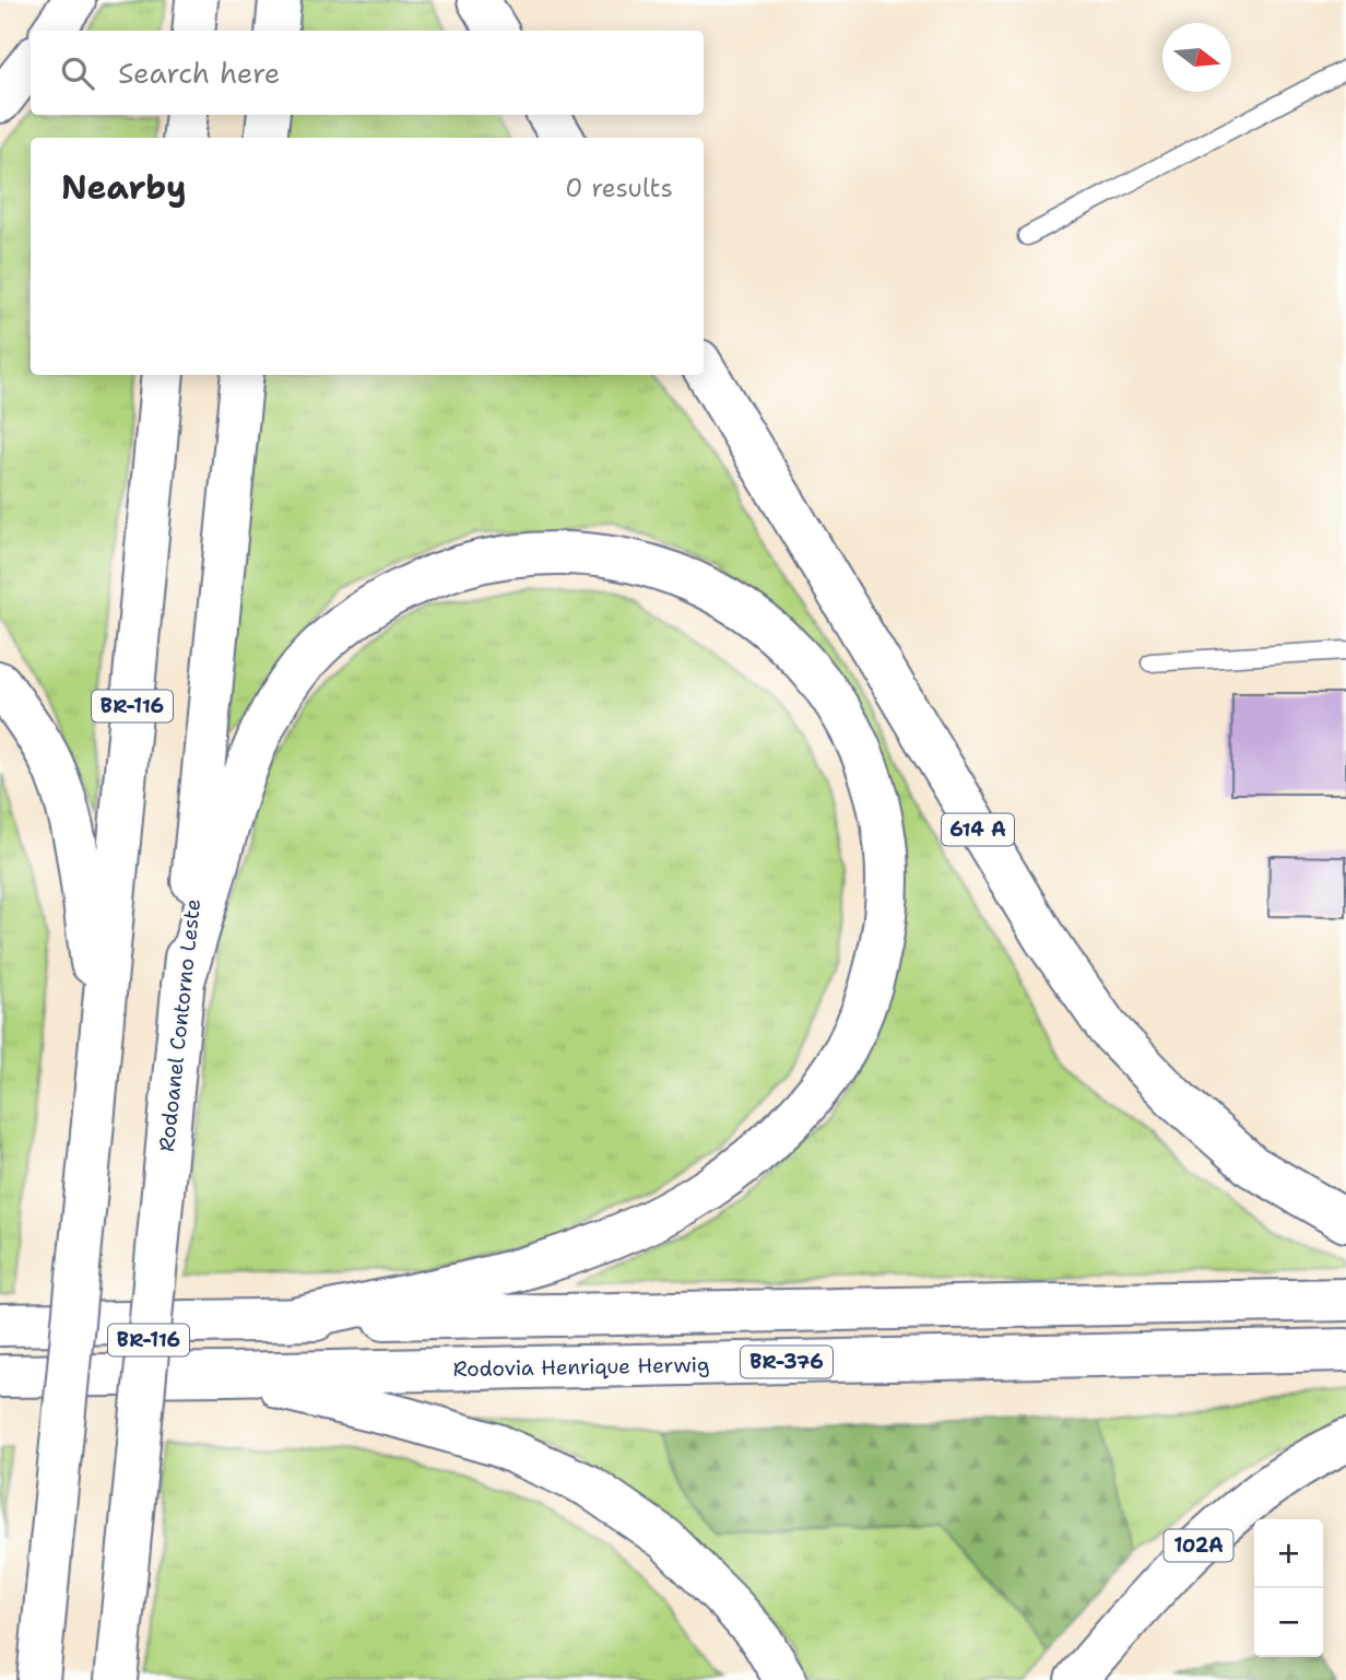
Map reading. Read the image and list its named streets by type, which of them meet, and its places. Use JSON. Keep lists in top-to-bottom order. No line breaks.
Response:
{"streets":{"highway":["BR-116","614 A","Rodoanel Contorno Leste","BR-376","Rodovia Henrique Herwig","102A"]},"north":"right","page":{"search":"Search here","heading":["Nearby","0 results"],"map_buttons":["+","−"]}}
